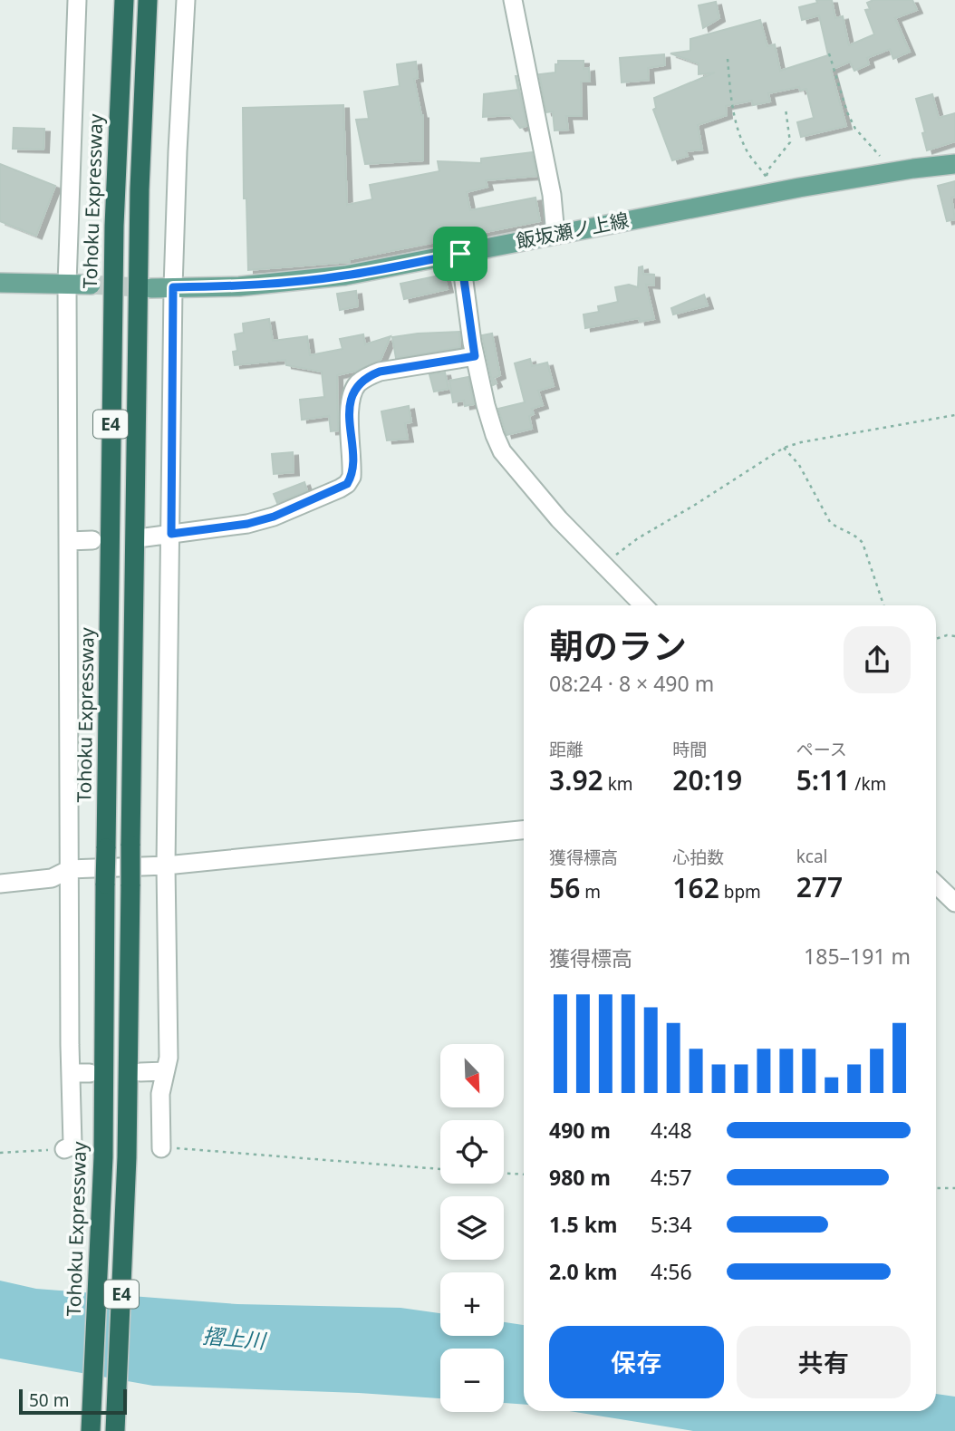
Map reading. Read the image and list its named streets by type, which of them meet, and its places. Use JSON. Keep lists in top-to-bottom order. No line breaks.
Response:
{"streets":{"highway":["Tohoku Expressway","E4"],"main road":["飯坂瀬ノ上線"]},"water":["摺上川"],"scale_bar":"50 m","north":"bottom right","page":{"heading":["朝のラン","08:24 · 8 × 490 m"],"stats":[["距離","3.92 km"],["時間","20:19"],["ペース","5:11 /km"],["獲得標高","56 m"],["心拍数","162 bpm"],["kcal","277"]],"chart":["獲得標高","185–191 m"],"map_buttons":["+","−"],"list":[{"name":"490 m","note":"4:48"},{"name":"980 m","note":"4:57"},{"name":"1.5 km","note":"5:34"},{"name":"2.0 km","note":"4:56"}],"buttons":["保存","共有"],"scale":"50 m"}}
